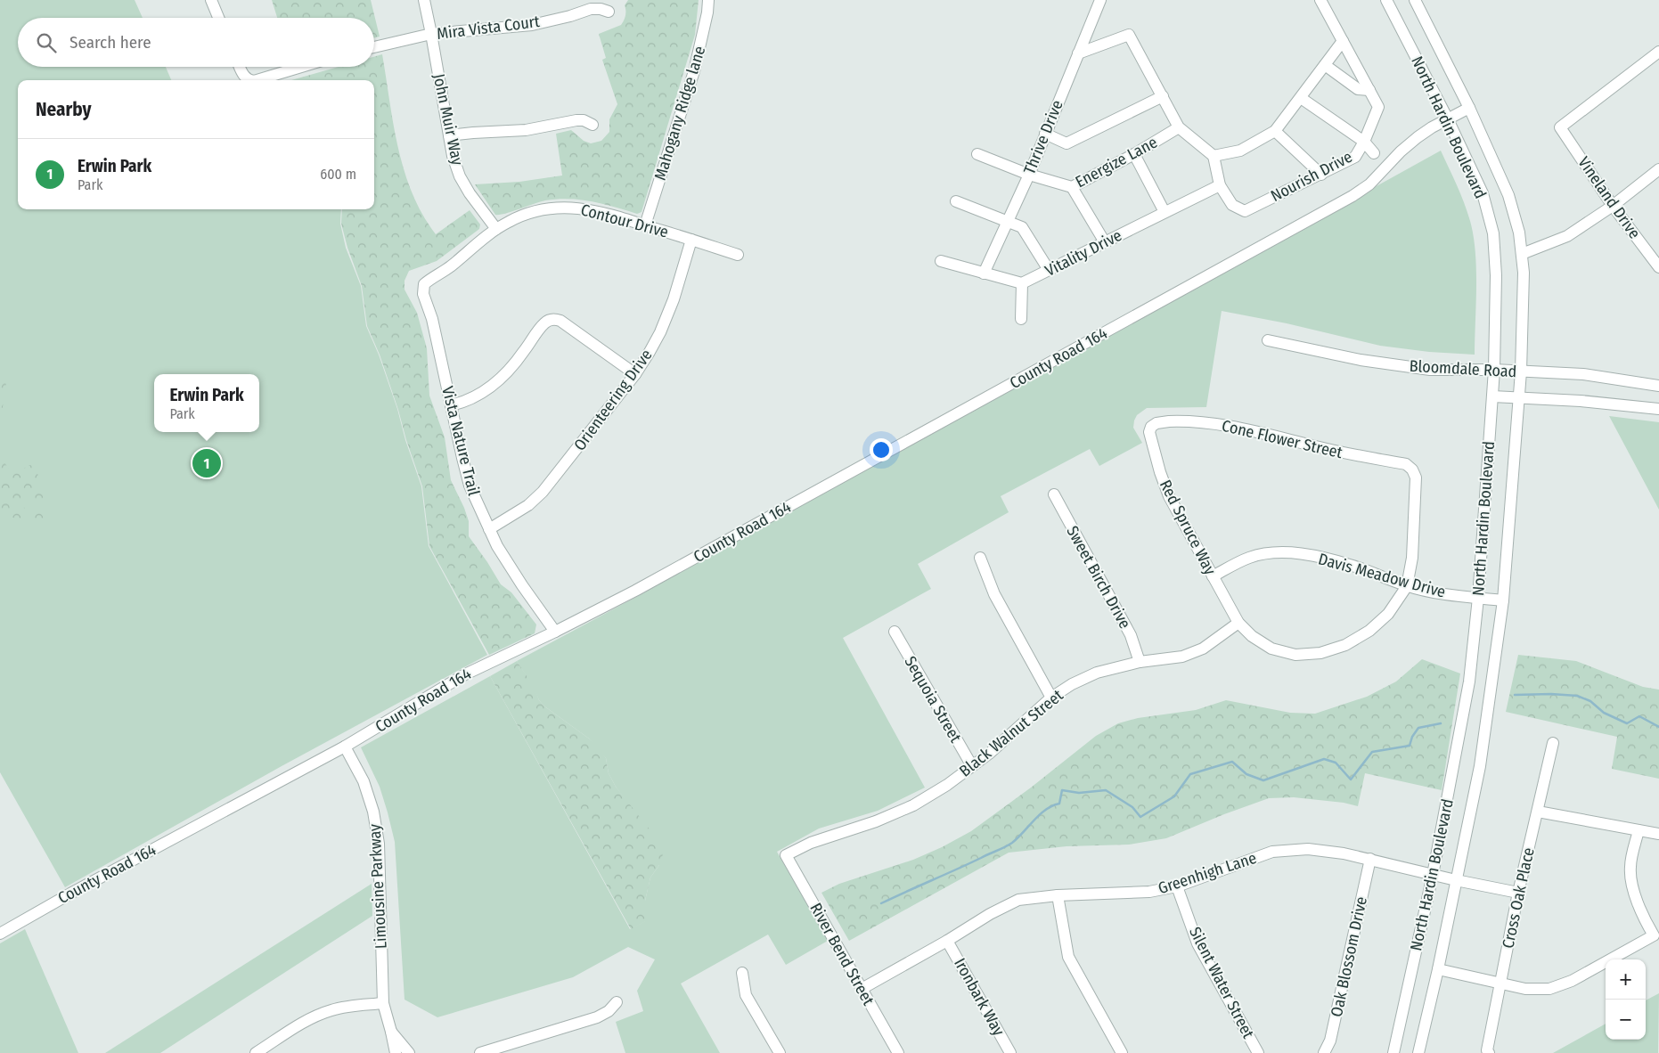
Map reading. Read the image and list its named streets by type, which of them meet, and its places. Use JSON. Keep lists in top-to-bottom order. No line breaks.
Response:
{"streets":{"street":["Mira Vista Court","Mahogany Ridge lane","John Muir Way","North Hardin Boulevard","Thrive Drive","Energize Lane","Nourish Drive","Vineland Drive","Contour Drive","Vitality Drive","County Road 164","Bloomdale Road","Orienteering Drive","Cone Flower Street","Vista Nature Trail","Red Spruce Way","Davis Meadow Drive","Sweet Birch Drive","Sequoia Street","Black Walnut Street","Greenhigh Lane","Limousine Parkway","Cross Oak Place","River Bend Street","Oak Blossom Drive","Silent Water Street","Ironbark Way"]},"crossings":[["Mira Vista Court","John Muir Way"],["Mahogany Ridge lane","Contour Drive"],["John Muir Way","Contour Drive"],["North Hardin Boulevard","County Road 164"],["North Hardin Boulevard","Bloomdale Road"],["North Hardin Boulevard","Davis Meadow Drive"],["North Hardin Boulevard","Greenhigh Lane"],["Thrive Drive","Energize Lane"],["Nourish Drive","Vitality Drive"],["Contour Drive","Orienteering Drive"],["Contour Drive","Vista Nature Trail"],["County Road 164","Vista Nature Trail"],["County Road 164","Limousine Parkway"],["Orienteering Drive","Vista Nature Trail"],["Cone Flower Street","Red Spruce Way"],["Cone Flower Street","Davis Meadow Drive"],["Red Spruce Way","Davis Meadow Drive"],["Red Spruce Way","Black Walnut Street"],["Sweet Birch Drive","Black Walnut Street"],["Sequoia Street","Black Walnut Street"],["Black Walnut Street","River Bend Street"],["Greenhigh Lane","Cross Oak Place"],["Greenhigh Lane","River Bend Street"],["Greenhigh Lane","Oak Blossom Drive"],["Greenhigh Lane","Silent Water Street"],["Greenhigh Lane","Ironbark Way"]],"page":{"search":"Search here","heading":"Nearby","list":[{"mark":"1","name":"Erwin Park","note":"Park","value":"600 m"}],"popup":["Erwin Park","Park"],"pins":"1","map_buttons":["+","−"]}}
